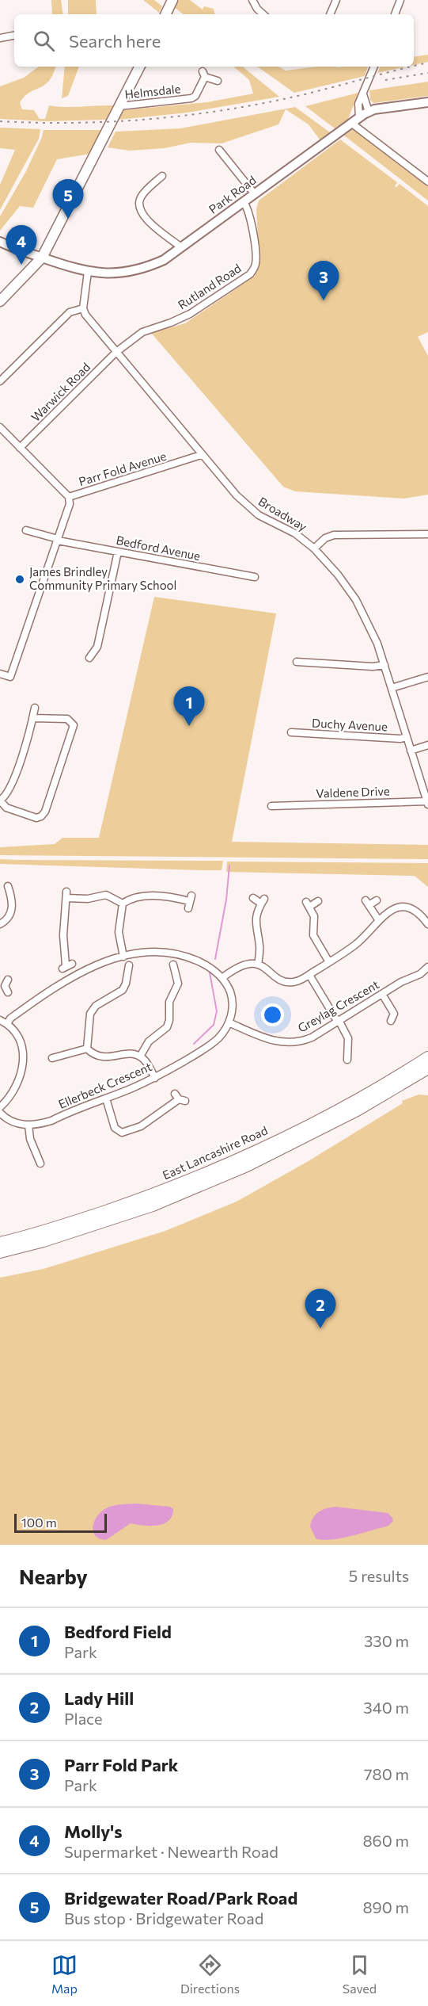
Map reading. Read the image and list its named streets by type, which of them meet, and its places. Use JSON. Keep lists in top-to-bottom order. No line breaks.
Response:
{"streets":{"highway":["East Lancashire Road"],"street":["Helmsdale","Park Road","Rutland Road","Warwick Road","Parr Fold Avenue","Broadway","Bedford Avenue","Duchy Avenue","Valdene Drive","Greylag Crescent","Ellerbeck Crescent"]},"crossings":[["Park Road","Rutland Road"],["Rutland Road","Warwick Road"],["Rutland Road","Broadway"],["Warwick Road","Broadway"],["Parr Fold Avenue","Broadway"],["Parr Fold Avenue","Bedford Avenue"],["Broadway","Duchy Avenue"],["Broadway","Valdene Drive"],["Greylag Crescent","Ellerbeck Crescent"]],"places":["James Brindley Community Primary School"],"scale_bar":"100 m","page":{"search":"Search here","pins":["5","4","3","1","2"],"scale":"100 m","heading":["Nearby","5 results"],"list":[{"mark":"1","name":"Bedford Field","note":"Park","value":"330 m"},{"mark":"2","name":"Lady Hill","note":"Place","value":"340 m"},{"mark":"3","name":"Parr Fold Park","note":"Park","value":"780 m"},{"mark":"4","name":"Molly's","note":"Supermarket · Newearth Road","value":"860 m"},{"mark":"5","name":"Bridgewater Road/Park Road","note":"Bus stop · Bridgewater Road","value":"890 m"}],"nav":["Map","Directions","Saved"]}}
